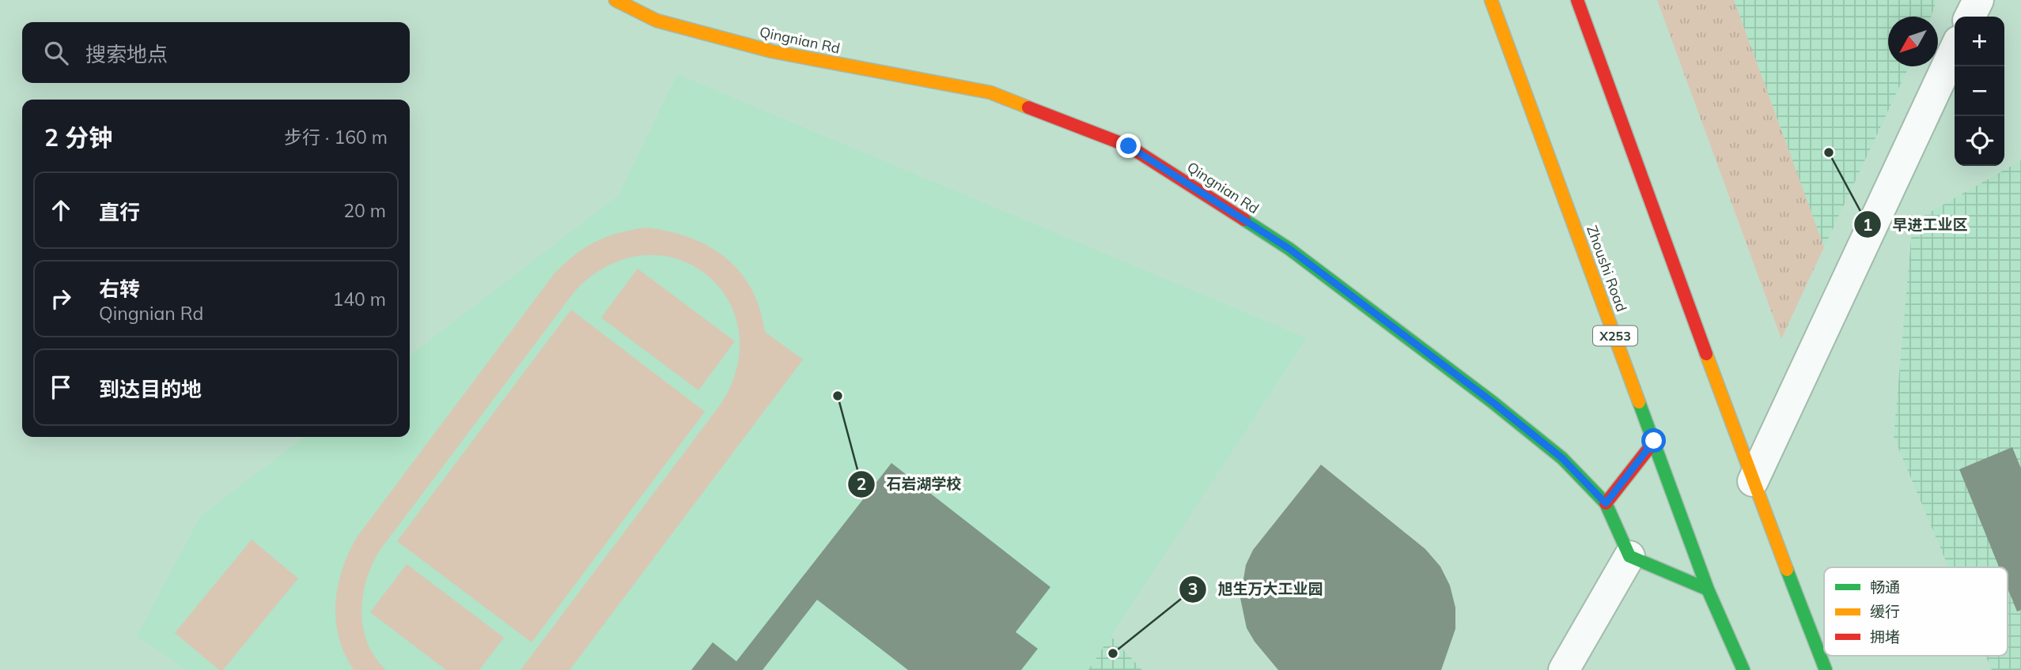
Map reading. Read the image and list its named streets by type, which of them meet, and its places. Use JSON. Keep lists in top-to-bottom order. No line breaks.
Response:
{"streets":{"main road":["Qingnian Rd","Zhoushi Road","X253"]},"places":["早进工业区","石岩湖学校","旭生万大工业园"],"legend":["畅通","缓行","拥堵"],"north":"bottom left","page":{"map_buttons":["+","−"],"search":"搜索地点","heading":["2 分钟","步行 · 160 m"],"list":[["直行","20 m"],["右转","Qingnian Rd","140 m"],"到达目的地"]}}
